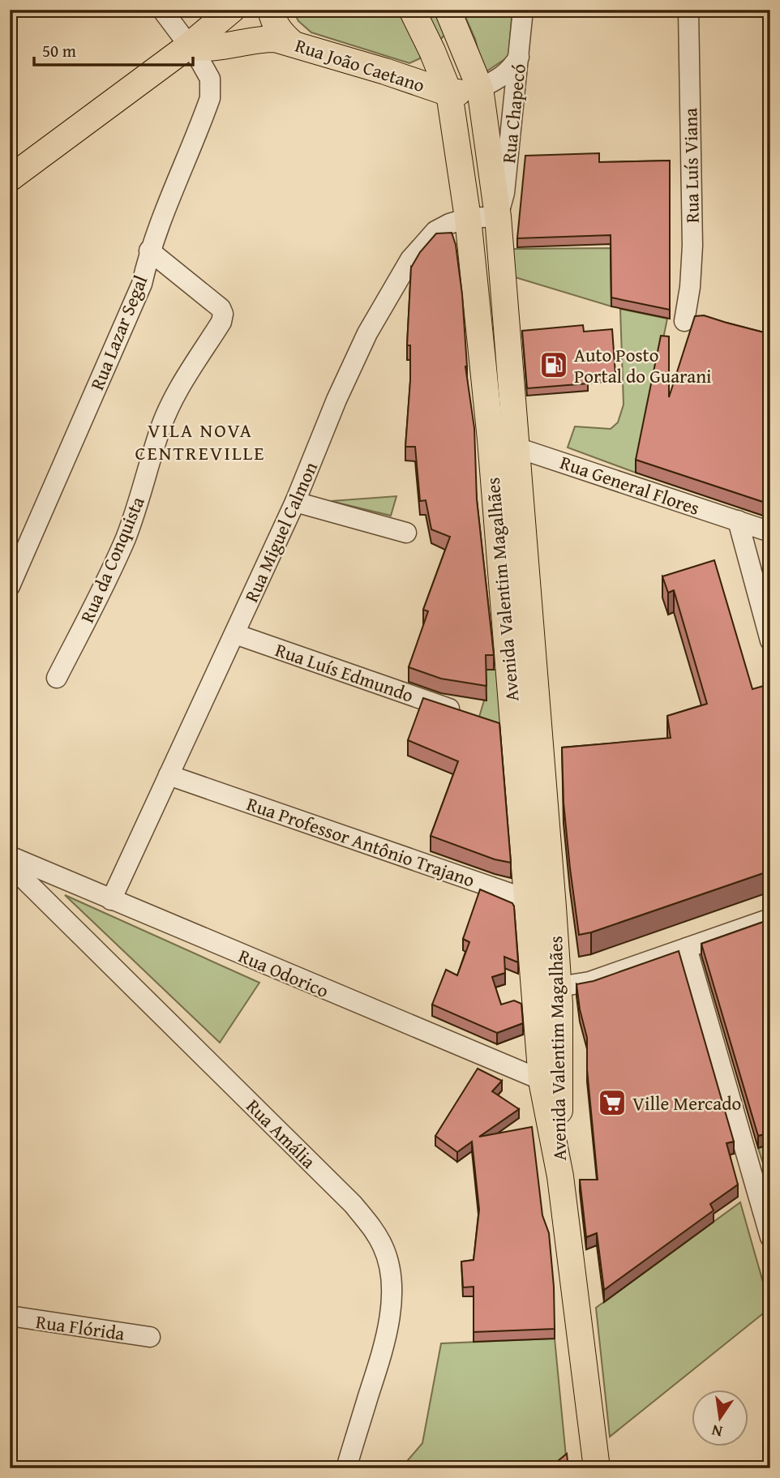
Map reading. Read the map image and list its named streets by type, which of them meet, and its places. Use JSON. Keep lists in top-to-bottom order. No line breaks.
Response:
{"streets":{"main road":["Rua João Caetano","Avenida Valentim Magalhães"],"street":["Rua Chapecó","Rua Luís Viana","Rua Lazar Segal","Rua General Flores","Rua Miguel Calmon","Rua da Conquista","Rua Luís Edmundo","Rua Professor Antônio Trajano","Rua Odorico","Rua Amália","Rua Flórida"]},"crossings":[["Rua João Caetano","Rua Chapecó"],["Rua João Caetano","Rua Lazar Segal"],["Rua João Caetano","Avenida Valentim Magalhães"],["Rua Chapecó","Rua Miguel Calmon"],["Rua Chapecó","Avenida Valentim Magalhães"],["Rua Lazar Segal","Rua da Conquista"],["Rua General Flores","Avenida Valentim Magalhães"],["Rua Miguel Calmon","Avenida Valentim Magalhães"],["Rua Miguel Calmon","Rua Luís Edmundo"],["Rua Miguel Calmon","Rua Professor Antônio Trajano"],["Rua Miguel Calmon","Rua Odorico"],["Avenida Valentim Magalhães","Rua Professor Antônio Trajano"],["Avenida Valentim Magalhães","Rua Odorico"]],"districts":["VILA NOVA CENTREVILLE"],"places":{"fuel station":["Auto Posto Portal do Guarani"],"supermarket":["Ville Mercado"]},"scale_bar":"50 m","north":"bottom"}
